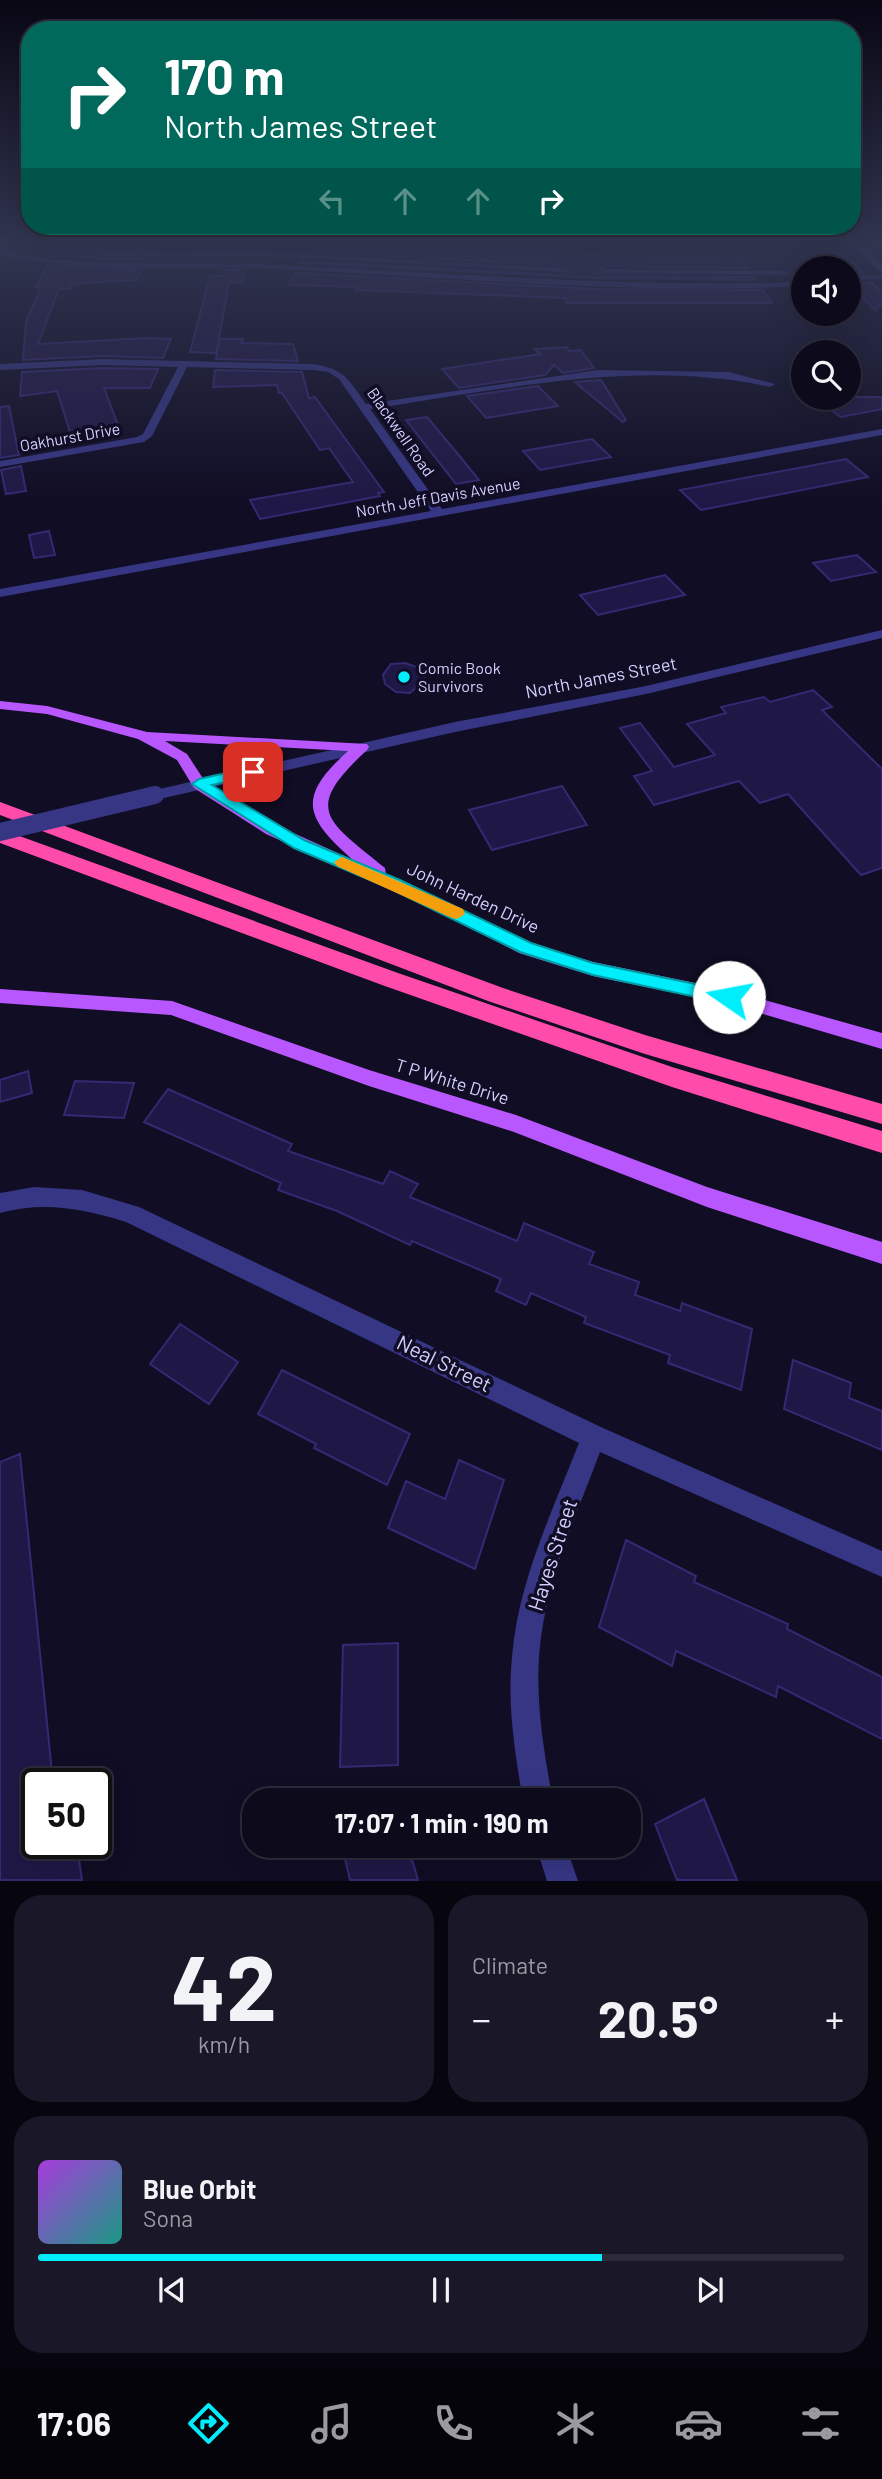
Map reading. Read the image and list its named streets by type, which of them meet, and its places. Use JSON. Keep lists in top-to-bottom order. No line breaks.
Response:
{"streets":{"main road":["John Harden Drive","T P White Drive"],"street":["Blackwell Road","Oakhurst Drive","North Jeff Davis Avenue","North James Street","Neal Street","Hayes Street"]},"crossings":[["Blackwell Road","Oakhurst Drive"],["Blackwell Road","North Jeff Davis Avenue"],["North James Street","John Harden Drive"],["Neal Street","Hayes Street"]],"places":["Comic Book Survivors"],"page":{"turn":["170 m","North James Street"],"limit":"50","trip":"17:07 · 1 min · 190 m","tile":[["42","km/h"],"Climate"],"heat":["−","20.5°","+"],"song":["Blue Orbit","Sona"],"tabs":"17:06"}}
